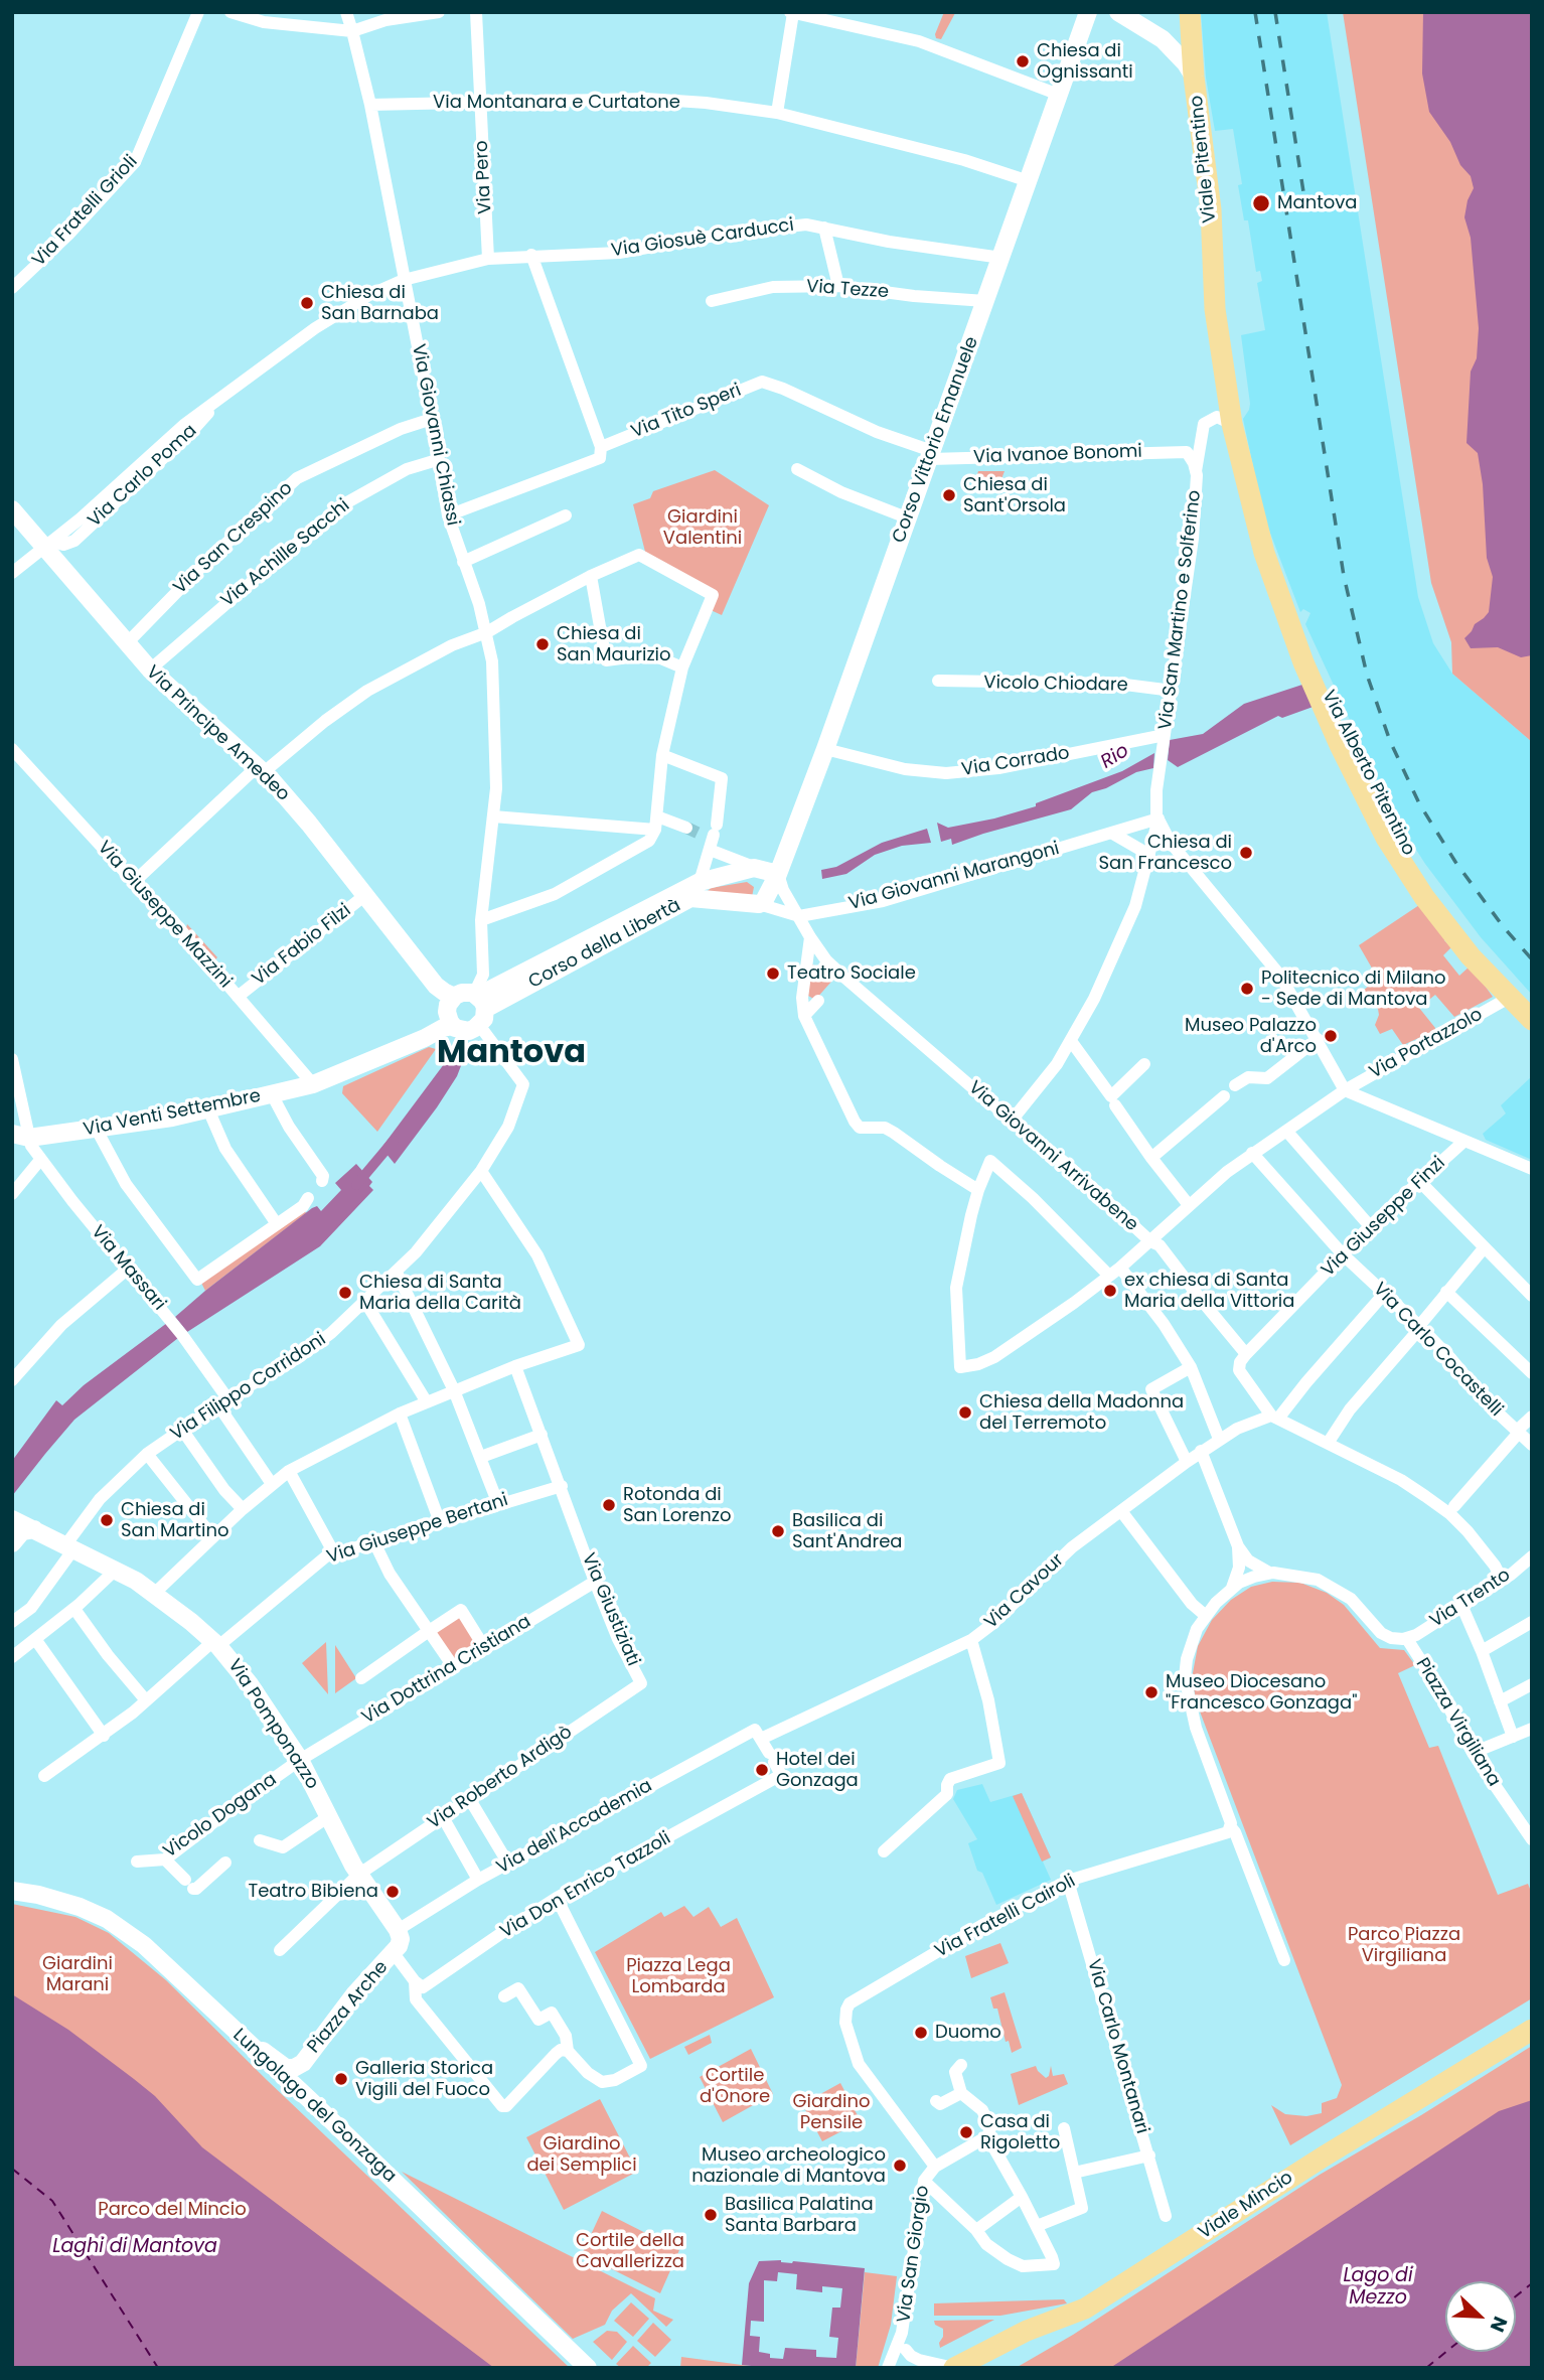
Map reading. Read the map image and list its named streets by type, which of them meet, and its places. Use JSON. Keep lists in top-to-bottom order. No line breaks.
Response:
{"streets":{"main road":["Viale Pitentino","Via Alberto Pitentino","Viale Mincio"],"street":["Via Montanara e Curtatone","Via Pero","Via Fratelli Grioli","Via Giosuè Carducci","Via Tezze","Via Tito Speri","Via Giovanni Chiassi","Corso Vittorio Emanuele","Via Ivanoe Bonomi","Via Carlo Poma","Via San Crespino","Via Achille Sacchi","Via San Martino e Solferino","Vicolo Chiodare","Via Principe Amedeo","Via Corrado","Via Giovanni Marangoni","Via Giuseppe Mazzini","Corso della Libertà","Via Fabio Filzi","Via Portazzolo","Via Venti Settembre","Via Giovanni Arrivabene","Via Giuseppe Finzi","Via Massari","Via Carlo Cocastelli","Via Filippo Corridoni","Via Giuseppe Bertani","Via Cavour","Via Trento","Via Giustiziati","Via Dottrina Cristiana","Piazza Virgiliana","Via Pomponazzo","Via Roberto Ardigò","Vicolo Dogana","Via dell'Accademia","Via Don Enrico Tazzoli","Via Fratelli Cairoli","Piazza Arche","Via Carlo Montanari","Lungolago del Gonzaga","Via San Giorgio"]},"crossings":[["Via Montanara e Curtatone","Via Pero"],["Via Montanara e Curtatone","Via Giovanni Chiassi"],["Via Montanara e Curtatone","Corso Vittorio Emanuele"],["Viale Pitentino","Via Alberto Pitentino"],["Via Pero","Via Giosuè Carducci"],["Via Giosuè Carducci","Via Giovanni Chiassi"],["Via Giosuè Carducci","Corso Vittorio Emanuele"],["Via Giosuè Carducci","Via Carlo Poma"],["Via Tezze","Corso Vittorio Emanuele"],["Via Tito Speri","Via Giovanni Chiassi"],["Via Tito Speri","Corso Vittorio Emanuele"],["Via Tito Speri","Via Ivanoe Bonomi"],["Via Giovanni Chiassi","Via Carlo Poma"],["Via Giovanni Chiassi","Via San Crespino"],["Via Giovanni Chiassi","Via Achille Sacchi"],["Via Giovanni Chiassi","Via Principe Amedeo"],["Via Giovanni Chiassi","Via Venti Settembre"],["Via Giovanni Chiassi","Via Filippo Corridoni"],["Corso Vittorio Emanuele","Via Ivanoe Bonomi"],["Corso Vittorio Emanuele","Via Corrado"],["Corso Vittorio Emanuele","Via Giovanni Arrivabene"],["Via Ivanoe Bonomi","Via San Martino e Solferino"],["Via Carlo Poma","Via Principe Amedeo"],["Via San Crespino","Via Principe Amedeo"],["Via Achille Sacchi","Via Principe Amedeo"],["Via San Martino e Solferino","Vicolo Chiodare"],["Via San Martino e Solferino","Via Corrado"],["Via San Martino e Solferino","Via Giovanni Marangoni"],["Via Principe Amedeo","Via Fabio Filzi"],["Via Principe Amedeo","Via Venti Settembre"],["Via Principe Amedeo","Via Filippo Corridoni"],["Via Alberto Pitentino","Via Portazzolo"],["Via Giovanni Marangoni","Via Giovanni Arrivabene"],["Via Giuseppe Mazzini","Via Fabio Filzi"],["Via Giuseppe Mazzini","Via Venti Settembre"],["Via Portazzolo","Via Giovanni Arrivabene"],["Via Portazzolo","Via Carlo Cocastelli"],["Via Venti Settembre","Via Massari"],["Via Venti Settembre","Via Filippo Corridoni"],["Via Giovanni Arrivabene","Via Giuseppe Finzi"],["Via Giuseppe Finzi","Via Carlo Cocastelli"],["Via Massari","Via Filippo Corridoni"],["Via Filippo Corridoni","Via Pomponazzo"],["Via Giuseppe Bertani","Via Giustiziati"],["Via Giuseppe Bertani","Via Pomponazzo"],["Via Cavour","Via dell'Accademia"],["Via Cavour","Via Don Enrico Tazzoli"],["Via Trento","Piazza Virgiliana"],["Via Giustiziati","Via Dottrina Cristiana"],["Via Giustiziati","Via Roberto Ardigò"],["Via Dottrina Cristiana","Via Pomponazzo"],["Via Dottrina Cristiana","Vicolo Dogana"],["Piazza Virgiliana","Via Fratelli Cairoli"],["Via Pomponazzo","Via Roberto Ardigò"],["Via Pomponazzo","Vicolo Dogana"],["Via Pomponazzo","Via dell'Accademia"],["Via Pomponazzo","Piazza Arche"],["Via dell'Accademia","Via Don Enrico Tazzoli"],["Via dell'Accademia","Piazza Arche"],["Via Don Enrico Tazzoli","Piazza Arche"],["Via Fratelli Cairoli","Via Carlo Montanari"],["Via Fratelli Cairoli","Via San Giorgio"]],"districts":["Mantova"],"water":["Rio","Laghi di Mantova","Lago di Mezzo"],"parks":["Giardini Valentini","Parco Piazza Virgiliana","Giardini Marani","Piazza Lega Lombarda","Cortile d'Onore","Giardino Pensile","Giardino dei Semplici","Parco del Mincio","Cortile della Cavallerizza"],"places":["Chiesa di Ognissanti","Mantova","Chiesa di San Barnaba","Chiesa di Sant'Orsola","Chiesa di San Maurizio","Chiesa di San Francesco","Teatro Sociale","Politecnico di Milano - Sede di Mantova","Museo Palazzo d'Arco","ex chiesa di Santa Maria della Vittoria","Chiesa di Santa Maria della Carità","Chiesa della Madonna del Terremoto","Rotonda di San Lorenzo","Chiesa di San Martino","Basilica di Sant'Andrea","Museo Diocesano \"Francesco Gonzaga\"","Hotel dei Gonzaga","Teatro Bibiena","Duomo","Galleria Storica Vigili del Fuoco","Casa di Rigoletto","Museo archeologico nazionale di Mantova","Basilica Palatina Santa Barbara"],"north":"bottom right"}
